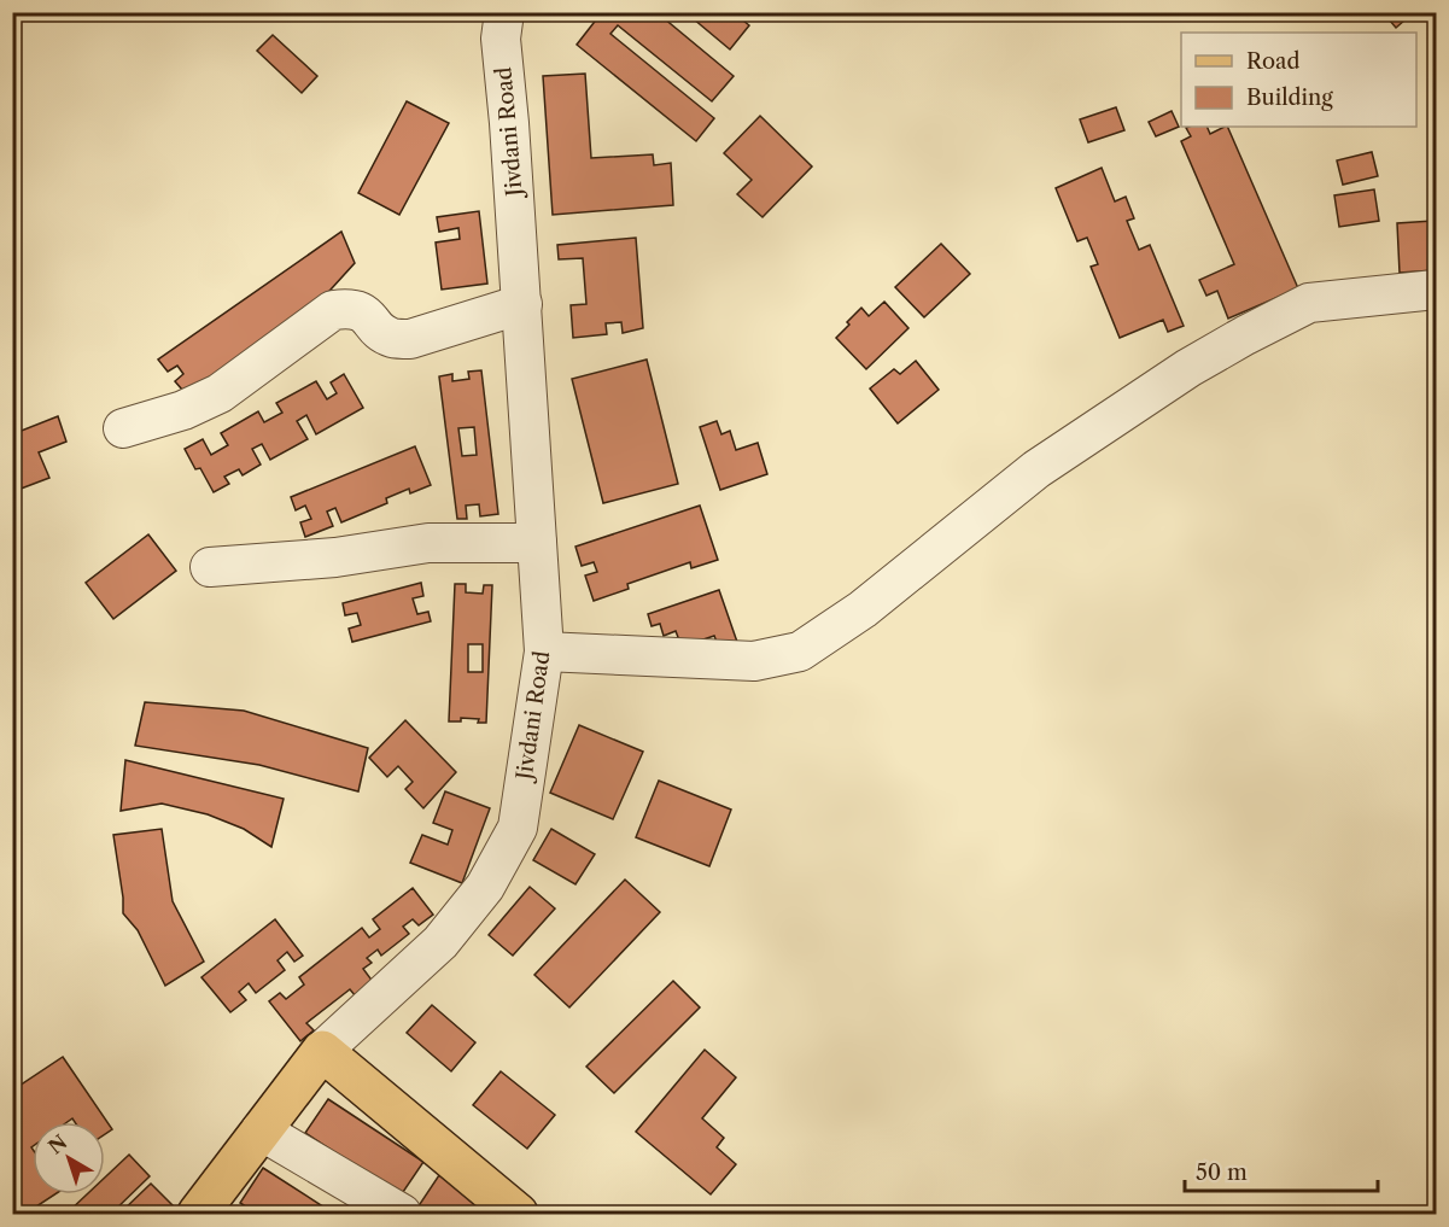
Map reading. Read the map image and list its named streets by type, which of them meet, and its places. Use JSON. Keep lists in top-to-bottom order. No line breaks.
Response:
{"streets":{"main road":["Jivdani Road"]},"legend":["Road","Building"],"scale_bar":"50 m","north":"top left"}
